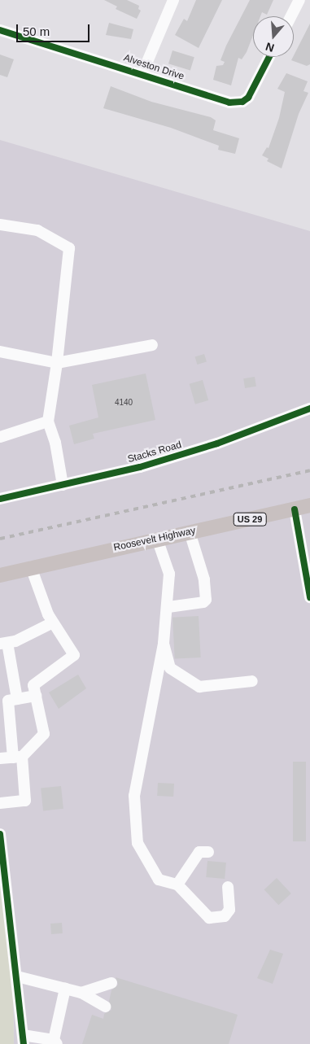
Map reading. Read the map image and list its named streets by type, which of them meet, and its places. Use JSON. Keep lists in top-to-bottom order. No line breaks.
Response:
{"streets":{"main road":["US 29","Roosevelt Highway"],"street":["Alveston Drive","Stacks Road"]},"house_numbers":["4140"],"scale_bar":"50 m","north":"bottom"}
